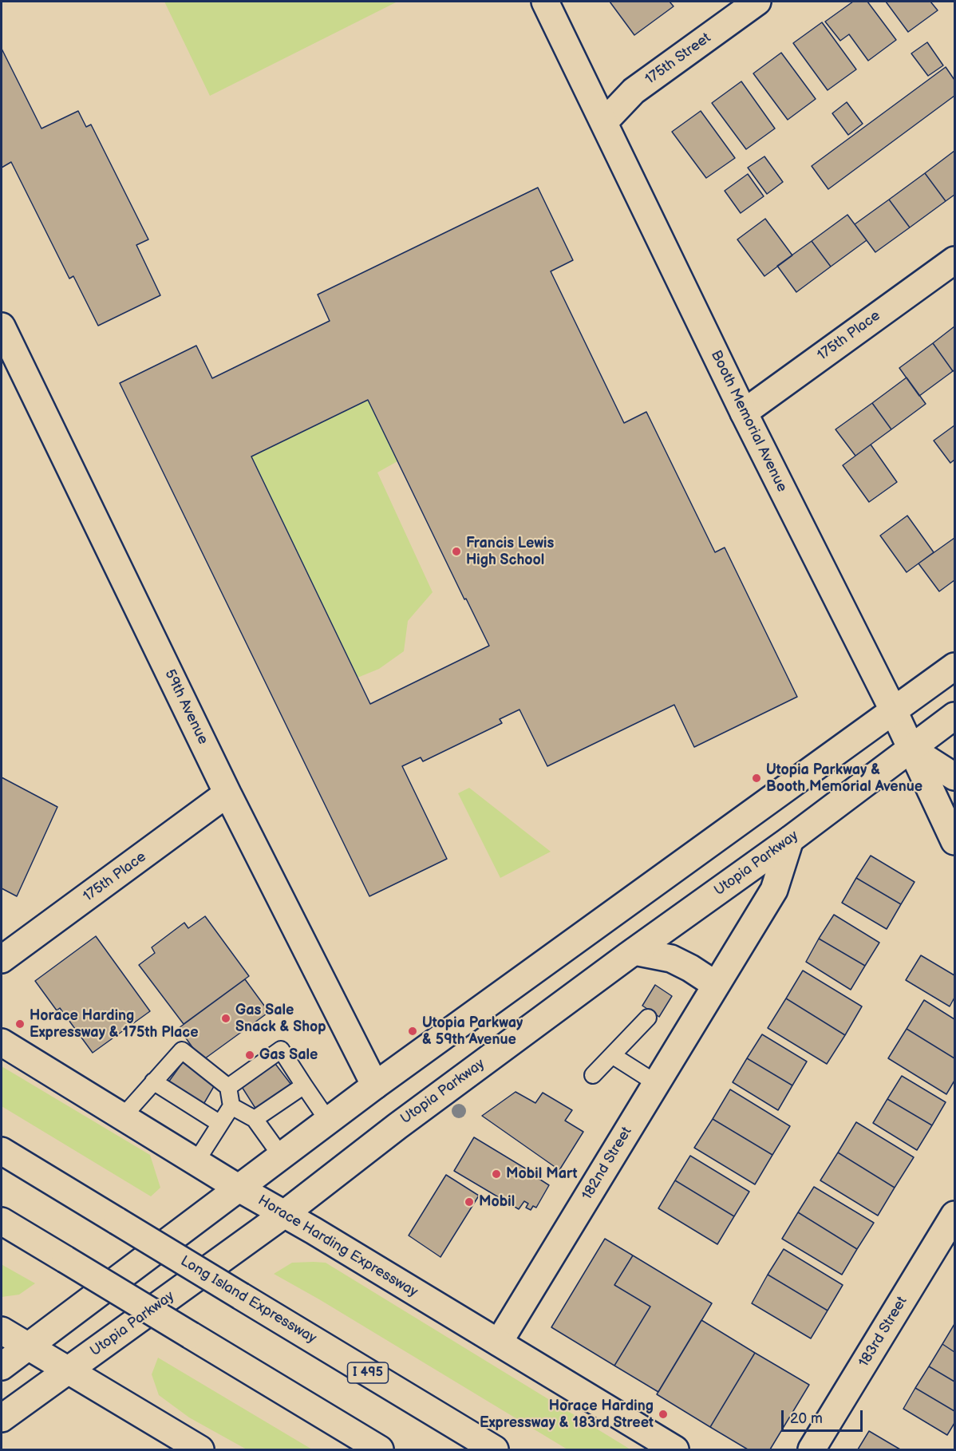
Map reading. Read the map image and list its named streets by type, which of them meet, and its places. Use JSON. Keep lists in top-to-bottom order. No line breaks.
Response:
{"streets":{"main road":["175th Street","175th Place","Booth Memorial Avenue","59th Avenue","Utopia Parkway","182nd Street","Horace Harding Expressway","Long Island Expressway","183rd Street","I 495"]},"crossings":[["175th Street","Booth Memorial Avenue"],["175th Place","Booth Memorial Avenue"],["175th Place","59th Avenue"],["Booth Memorial Avenue","Utopia Parkway"],["Utopia Parkway","182nd Street"],["Utopia Parkway","Horace Harding Expressway"],["182nd Street","Horace Harding Expressway"]],"places":["Francis Lewis High School","Utopia Parkway & Booth Memorial Avenue","Gas Sale Snack & Shop","Horace Harding Expressway & 175th Place","Utopia Parkway & 59th Avenue","Gas Sale","Mobil Mart","Mobil","Horace Harding Expressway & 183rd Street"],"scale_bar":"20 m"}
